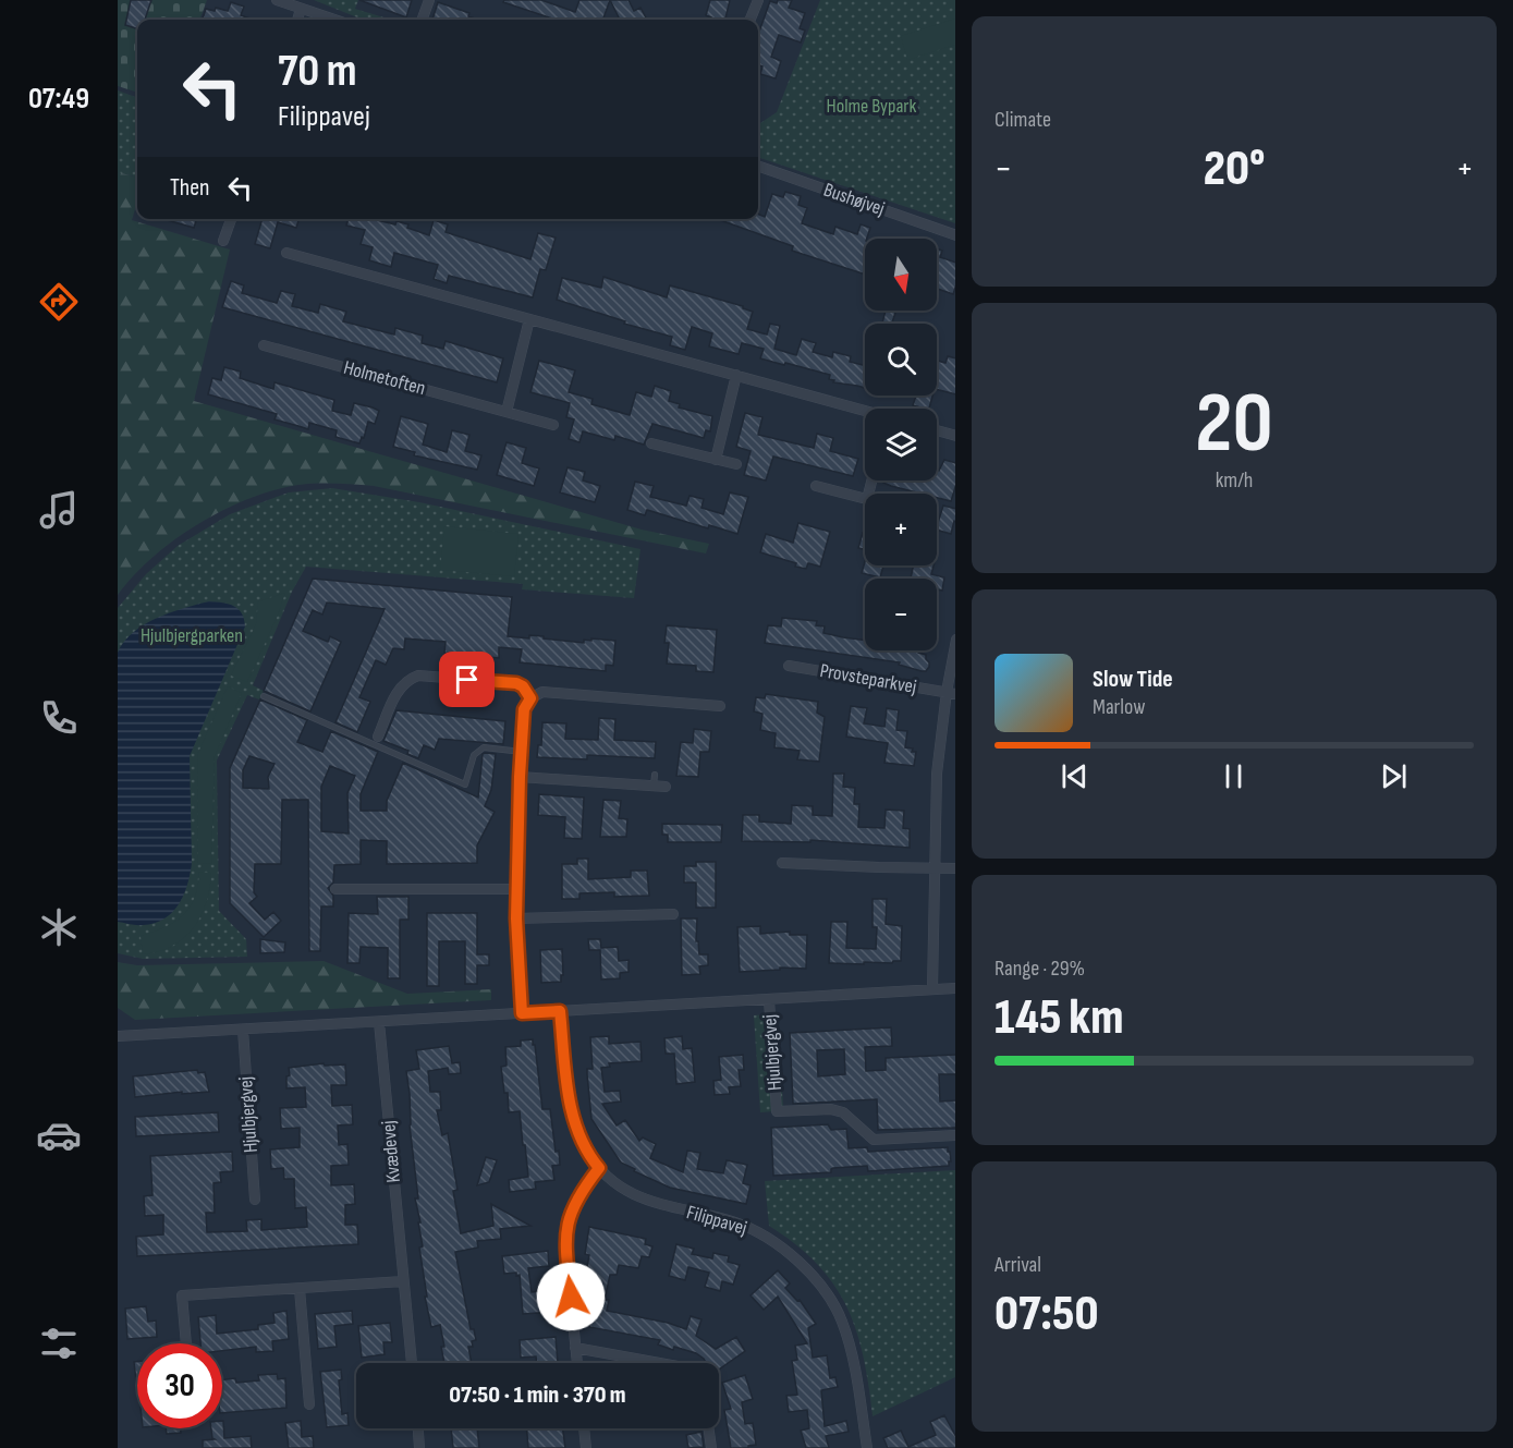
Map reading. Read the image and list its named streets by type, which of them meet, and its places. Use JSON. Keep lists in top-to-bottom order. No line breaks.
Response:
{"streets":{"street":["Bushøjvej","Holmetoften","Provsteparkvej","Hjulbjergvej","Kvædevej","Filippavej"]},"crossings":[["Hjulbjergvej","Kvædevej"],["Hjulbjergvej","Filippavej"]],"parks":["Holme Bypark","Hjulbjergparken"],"north":"bottom","page":{"tabs":"07:49","tile":["Climate",["20","km/h"],["Range · 29%","145 km"],["Arrival","07:50"]],"turn":["70 m","Filippavej"],"heat":["−","20°","+"],"then":"Then","map_buttons":["+","−"],"song":["Slow Tide","Marlow"],"limit":"30","trip":"07:50 · 1 min · 370 m"}}
